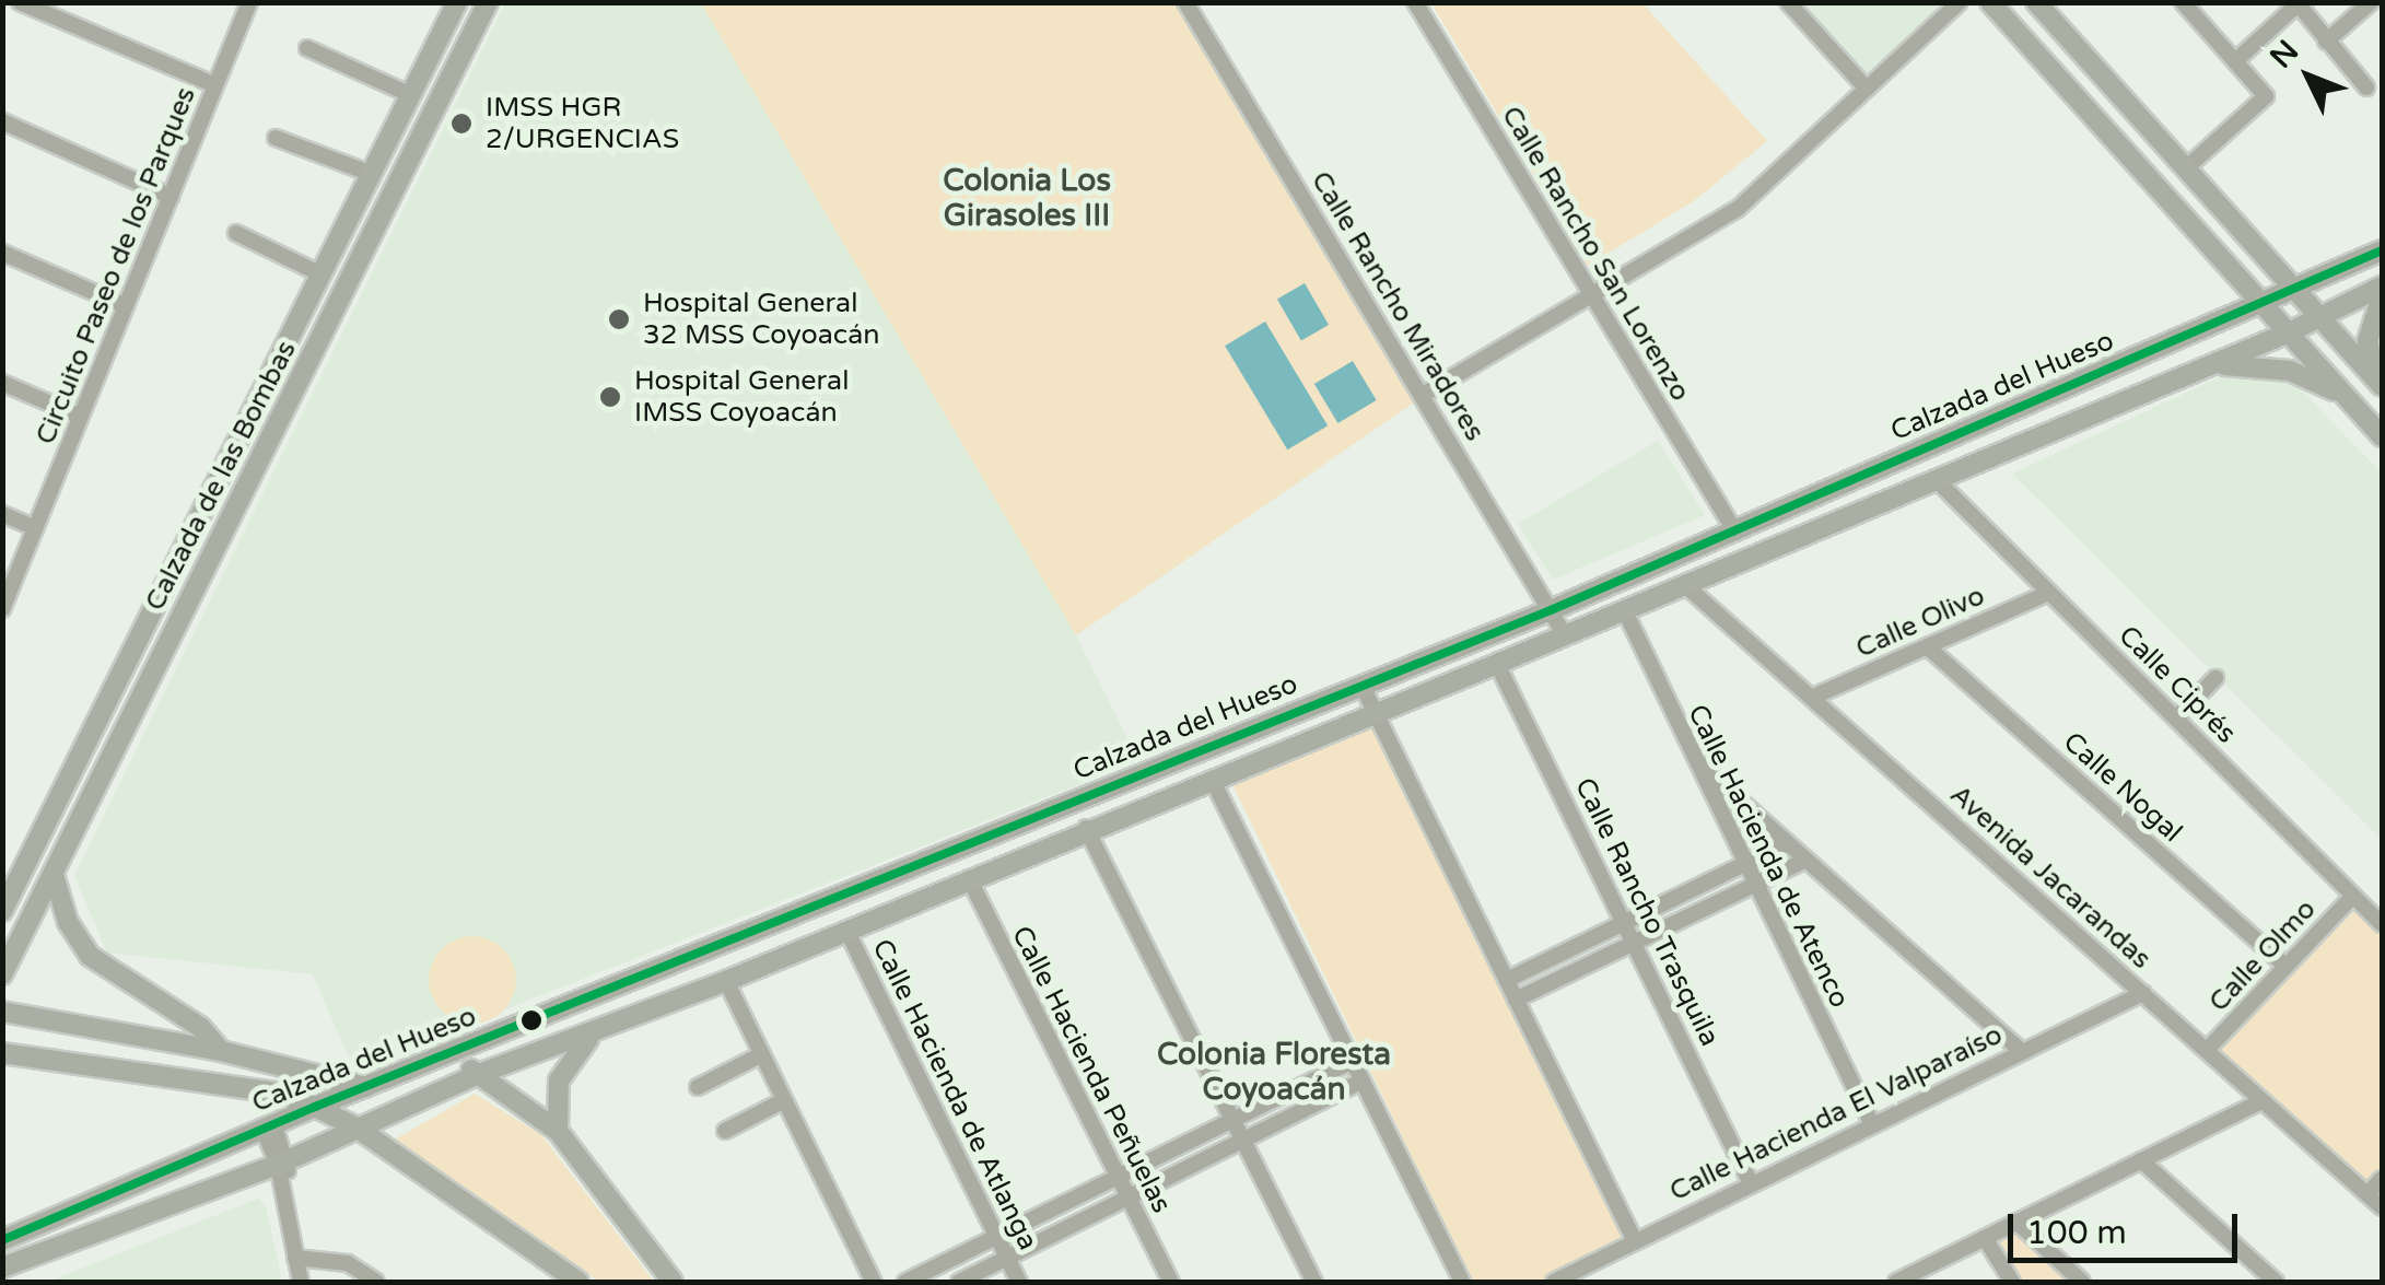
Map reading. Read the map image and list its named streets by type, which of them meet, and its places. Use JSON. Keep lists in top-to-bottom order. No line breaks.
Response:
{"streets":{"main road":["Calzada del Hueso","Calzada de las Bombas"],"street":["Calle Rancho San Lorenzo","Circuito Paseo de los Parques","Calle Rancho Miradores","Calle Olivo","Calle Ciprés","Calle Nogal","Calle Hacienda de Atenco","Avenida Jacarandas","Calle Rancho Trasquila","Calle Olmo","Calle Hacienda Peñuelas","Calle Hacienda de Atlanga","Calle Hacienda El Valparaíso"]},"crossings":[["Calle Rancho San Lorenzo","Calzada del Hueso"],["Calle Rancho Miradores","Calzada del Hueso"],["Calzada del Hueso","Calle Ciprés"],["Calzada del Hueso","Calle Hacienda de Atenco"],["Calzada del Hueso","Avenida Jacarandas"],["Calzada del Hueso","Calle Rancho Trasquila"],["Calzada del Hueso","Calle Hacienda Peñuelas"],["Calzada del Hueso","Calle Hacienda de Atlanga"],["Calle Olivo","Calle Ciprés"],["Calle Olivo","Calle Nogal"],["Calle Olivo","Avenida Jacarandas"],["Calle Ciprés","Calle Olmo"],["Calle Nogal","Calle Olmo"],["Calle Hacienda de Atenco","Calle Hacienda El Valparaíso"],["Avenida Jacarandas","Calle Olmo"],["Avenida Jacarandas","Calle Hacienda El Valparaíso"],["Calle Rancho Trasquila","Calle Hacienda El Valparaíso"]],"districts":["Colonia Los Girasoles III","Colonia Floresta Coyoacán"],"places":["IMSS HGR 2/URGENCIAS","Hospital General 32 MSS Coyoacán","Hospital General IMSS Coyoacán"],"scale_bar":"100 m","north":"top left"}
